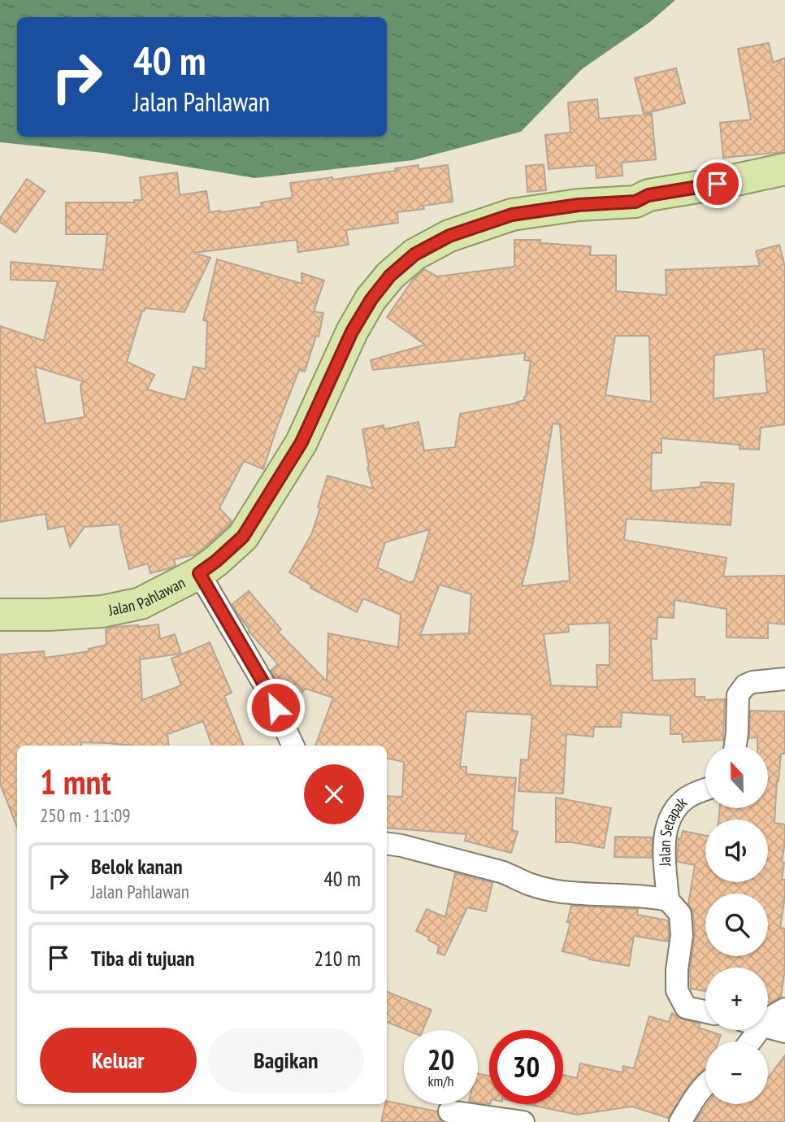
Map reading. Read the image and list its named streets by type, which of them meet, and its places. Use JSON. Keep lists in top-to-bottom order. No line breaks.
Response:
{"streets":{"highway":["Jalan Pahlawan"],"street":["Jalan Setapak"]},"north":"top","page":{"turn":["40 m","Jalan Pahlawan"],"map_buttons":["+","−"],"heading":["1 mnt","250 m · 11:09"],"list":[{"name":"Belok kanan","note":"Jalan Pahlawan","value":"40 m"},{"name":"Tiba di tujuan","value":"210 m"}],"buttons":["Keluar","Bagikan"],"speed":"20 km/h","limit":"30"}}
